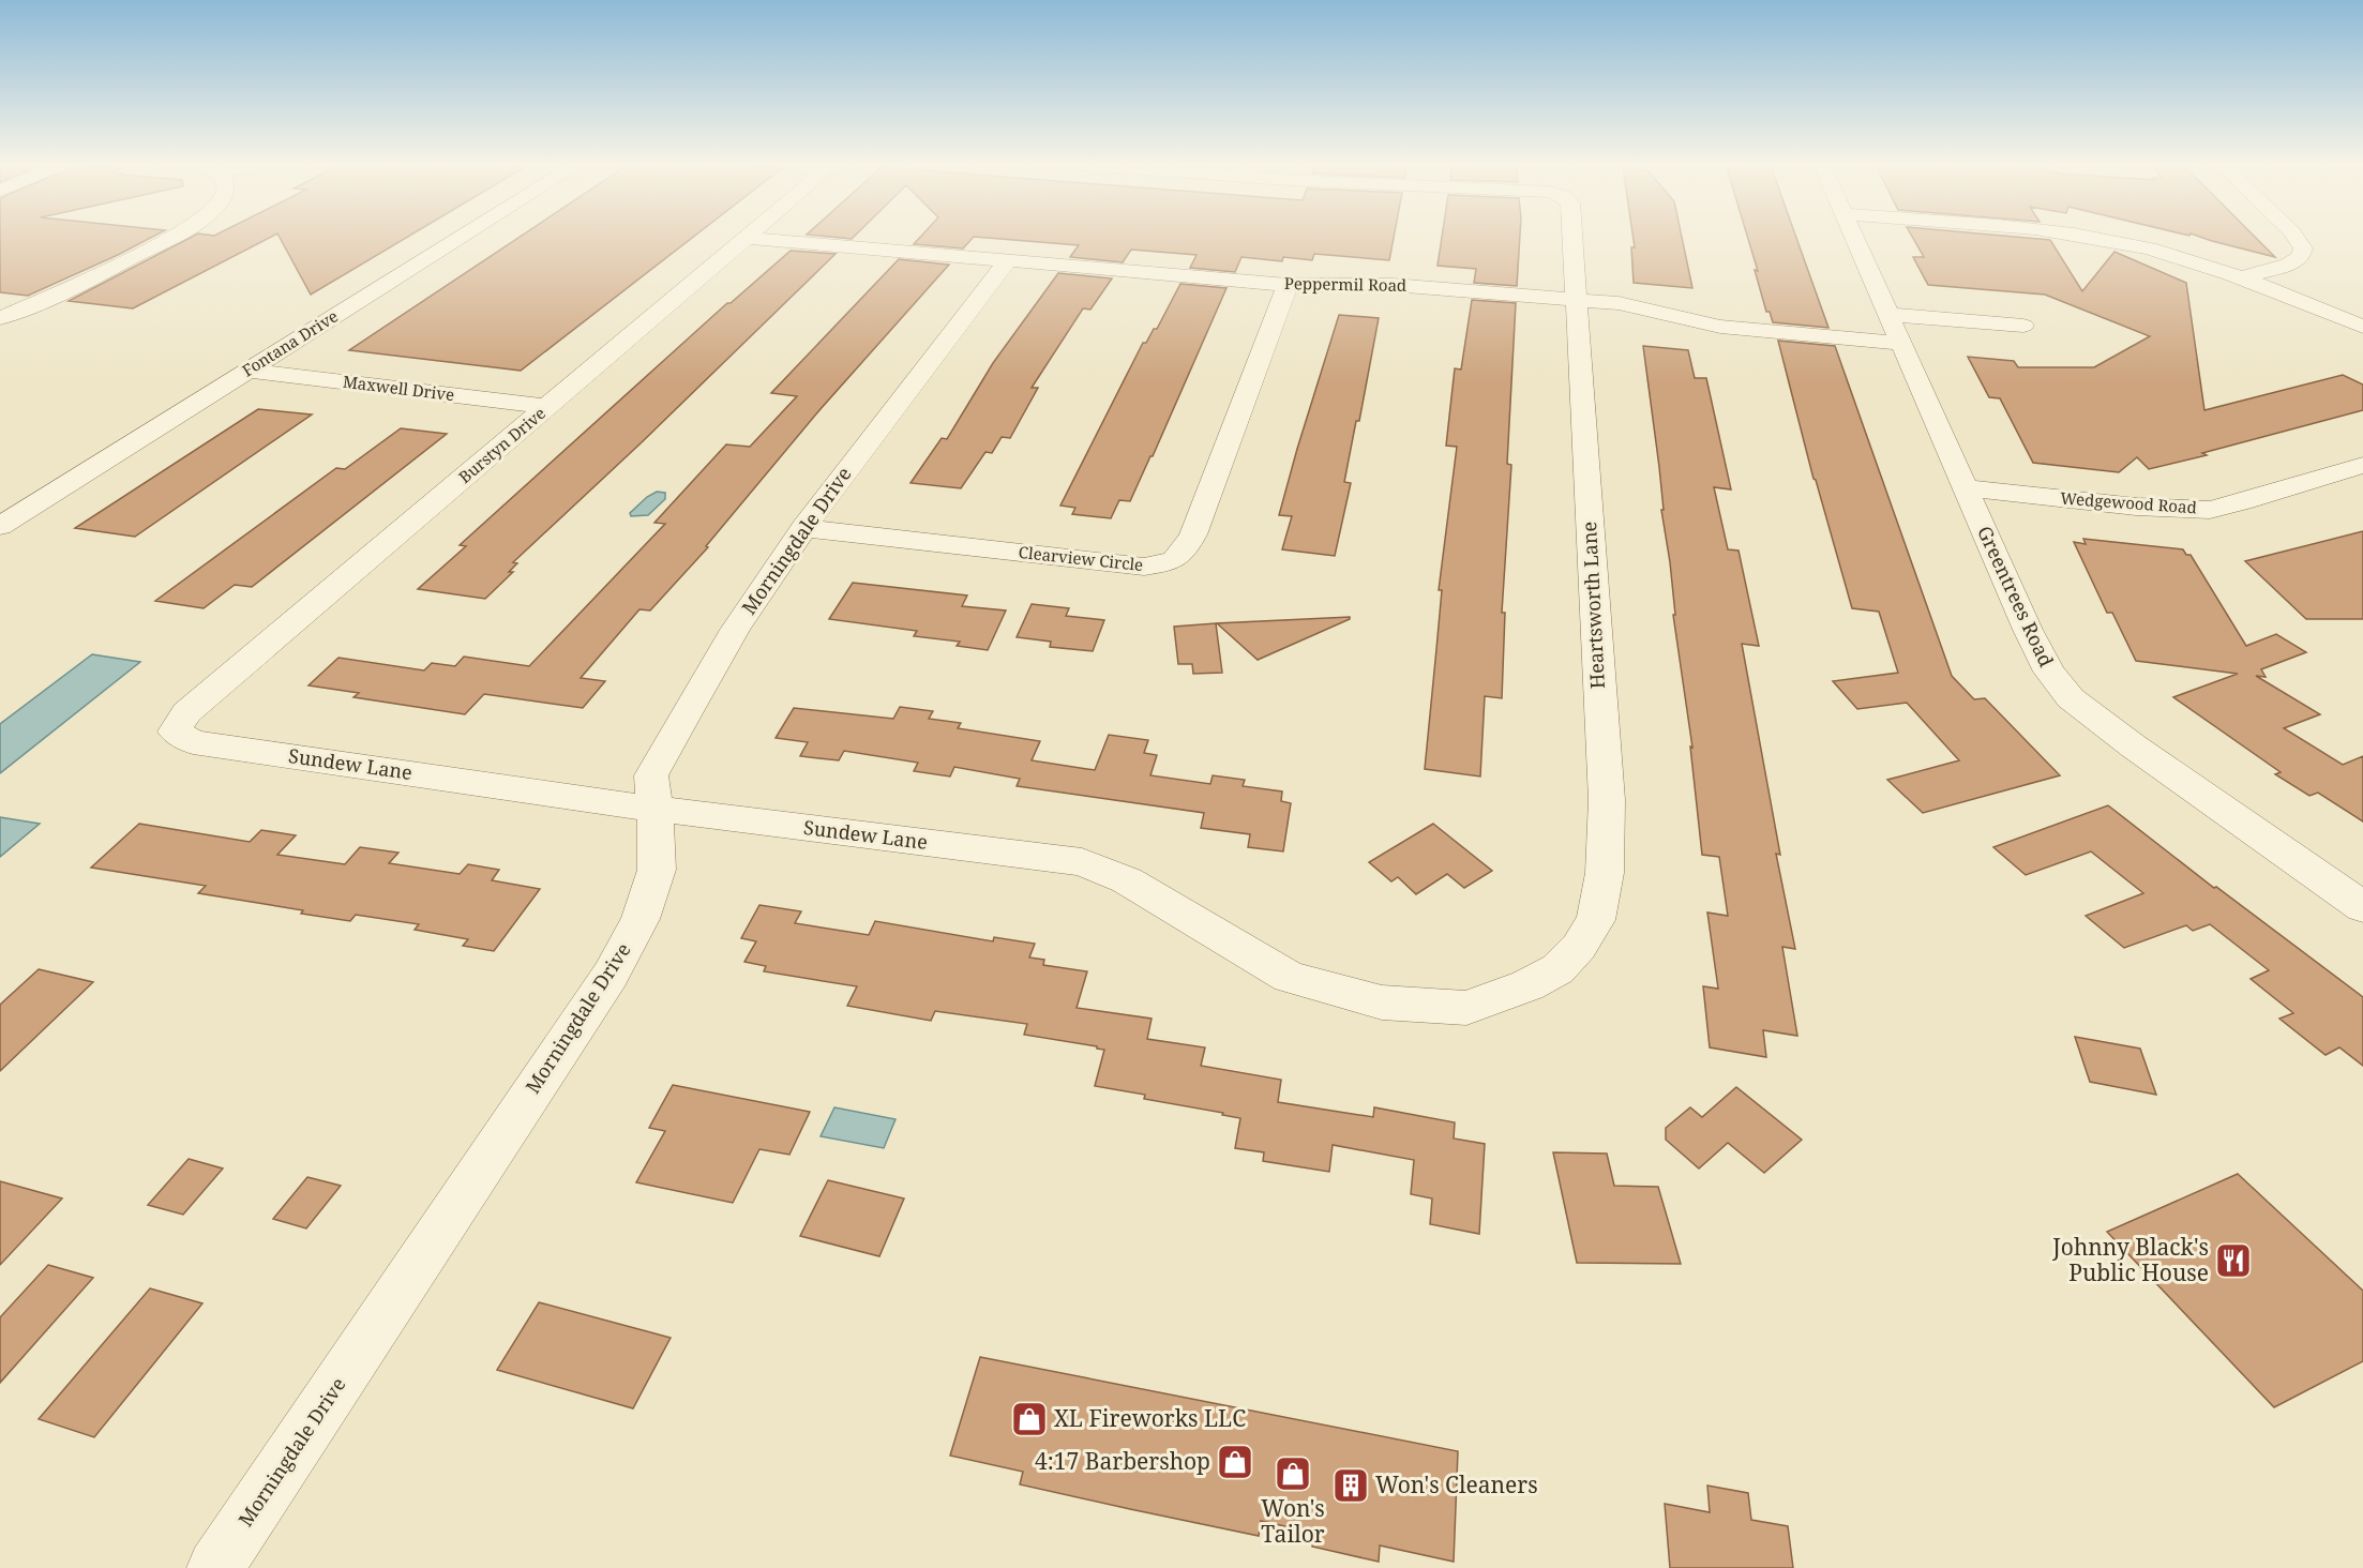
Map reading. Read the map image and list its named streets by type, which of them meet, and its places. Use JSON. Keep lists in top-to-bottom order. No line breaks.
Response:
{"streets":{"street":["Peppermil Road","Fontana Drive","Maxwell Drive","Burstyn Drive","Wedgewood Road","Morningdale Drive","Clearview Circle","Greentrees Road","Heartsworth Lane","Sundew Lane"]},"crossings":[["Peppermil Road","Burstyn Drive"],["Peppermil Road","Morningdale Drive"],["Peppermil Road","Clearview Circle"],["Peppermil Road","Greentrees Road"],["Peppermil Road","Heartsworth Lane"],["Fontana Drive","Maxwell Drive"],["Maxwell Drive","Burstyn Drive"],["Burstyn Drive","Sundew Lane"],["Wedgewood Road","Greentrees Road"],["Morningdale Drive","Clearview Circle"],["Morningdale Drive","Sundew Lane"],["Heartsworth Lane","Sundew Lane"]],"places":{"restaurant":["Johnny Black's Public House"],"shop":["XL Fireworks LLC","4:17 Barbershop","Won's Tailor"],"building":["Won's Cleaners"]}}
